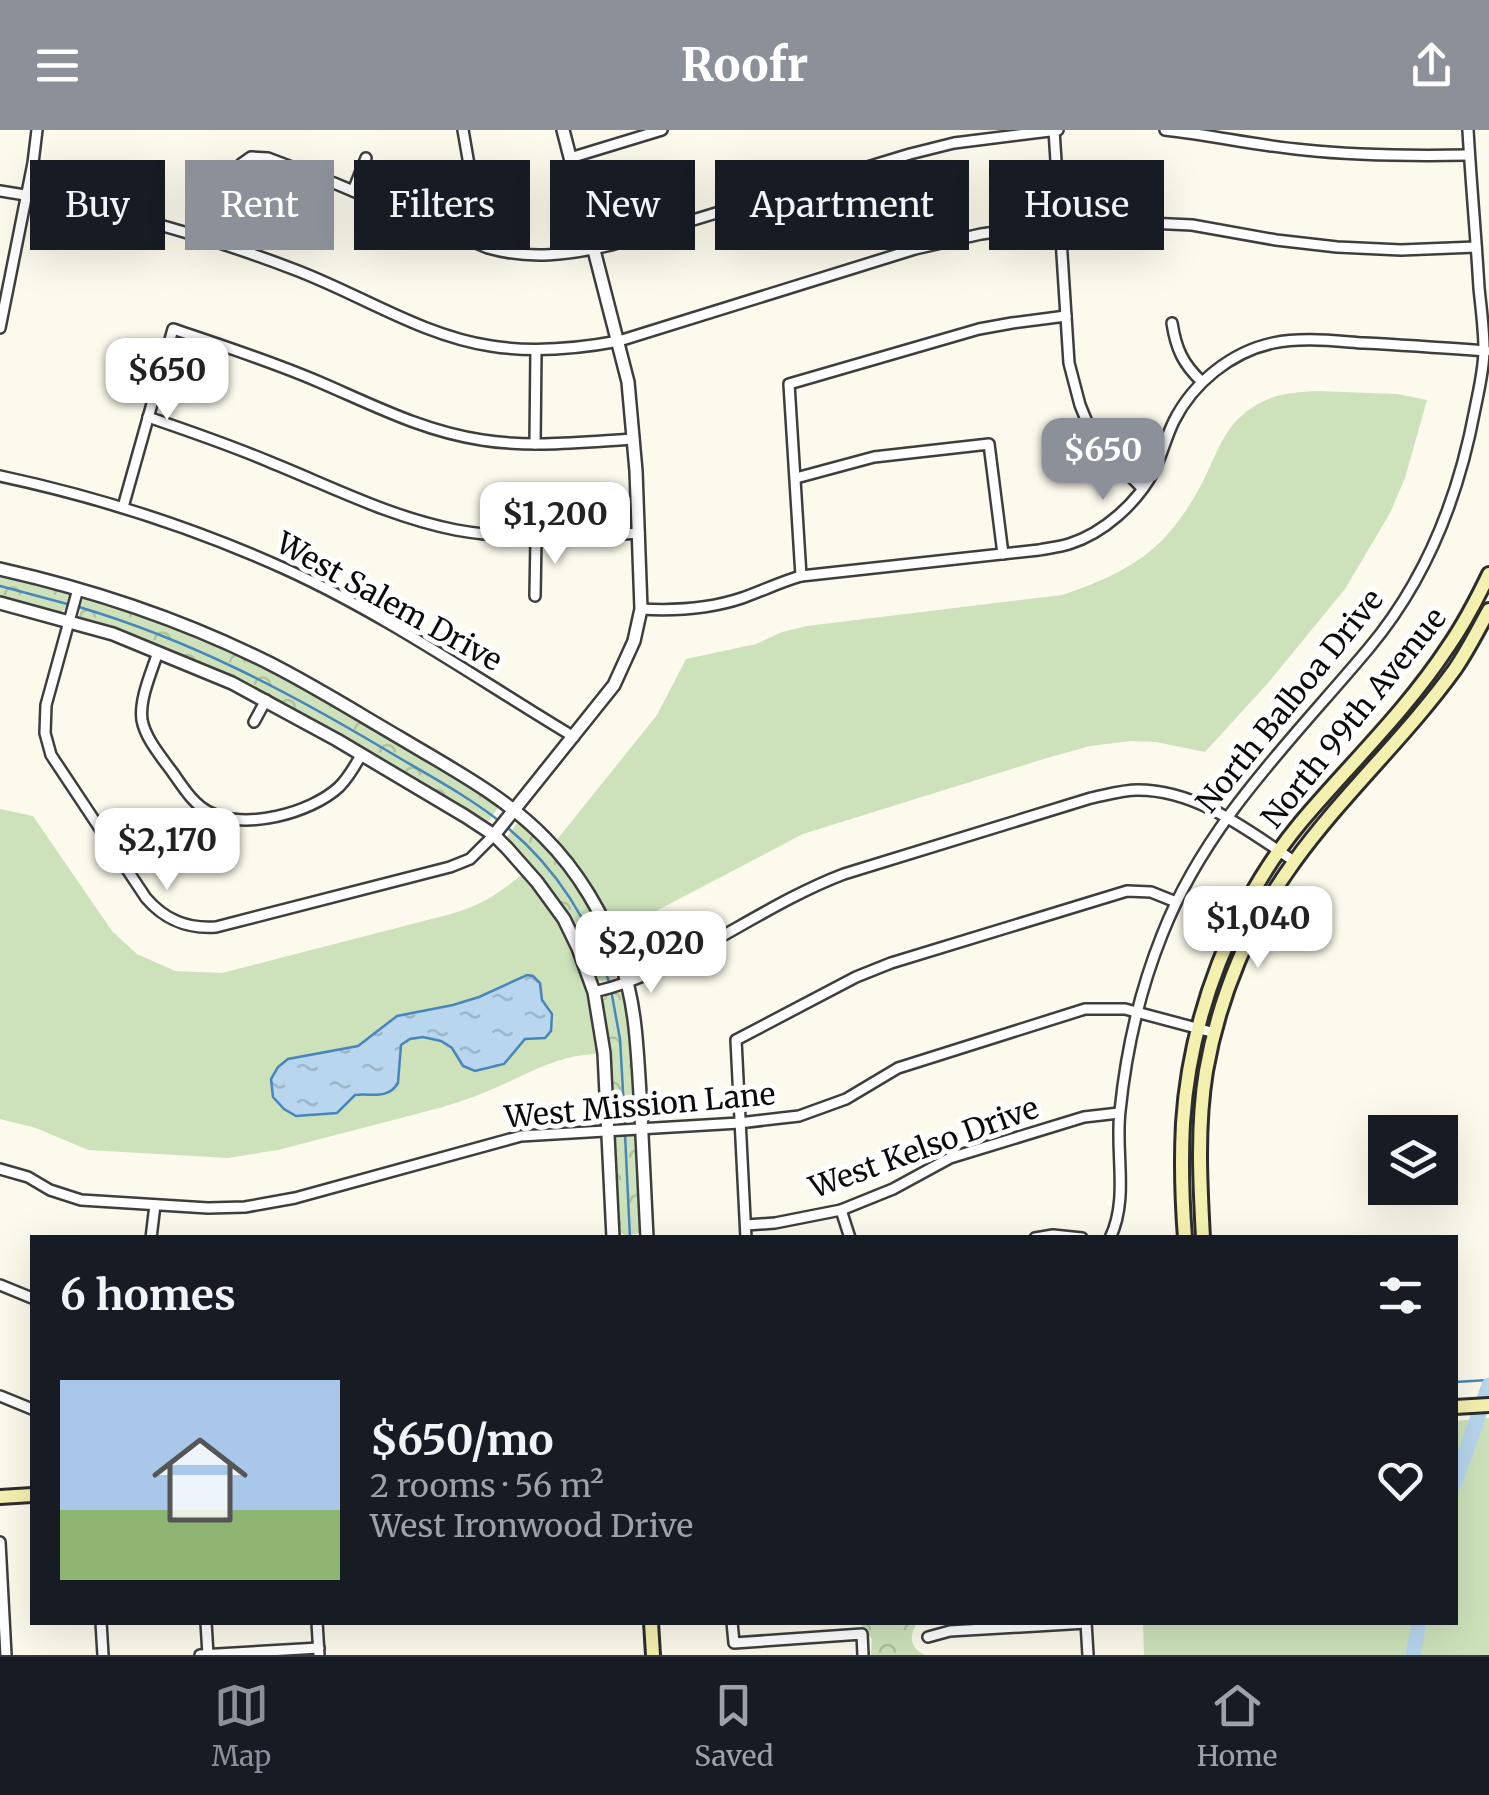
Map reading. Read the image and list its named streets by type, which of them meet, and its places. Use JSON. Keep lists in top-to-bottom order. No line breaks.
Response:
{"streets":{"main road":["North 99th Avenue"],"street":["West Salem Drive","North Balboa Drive","West Mission Lane","West Kelso Drive"]},"crossings":[["North Balboa Drive","West Mission Lane"],["North Balboa Drive","West Kelso Drive"],["North 99th Avenue","West Mission Lane"]],"page":{"header":"Roofr","chip":["Buy","Rent","Filters","New","Apartment","House"],"price":["$650","$650","$1,200","$2,170","$1,040","$2,020"],"heading":"6 homes","list":[{"name":"$650/mo","note":"2 rooms · 56 m² · West Ironwood Drive"}],"tabs":["Map","Saved","Home"]}}
